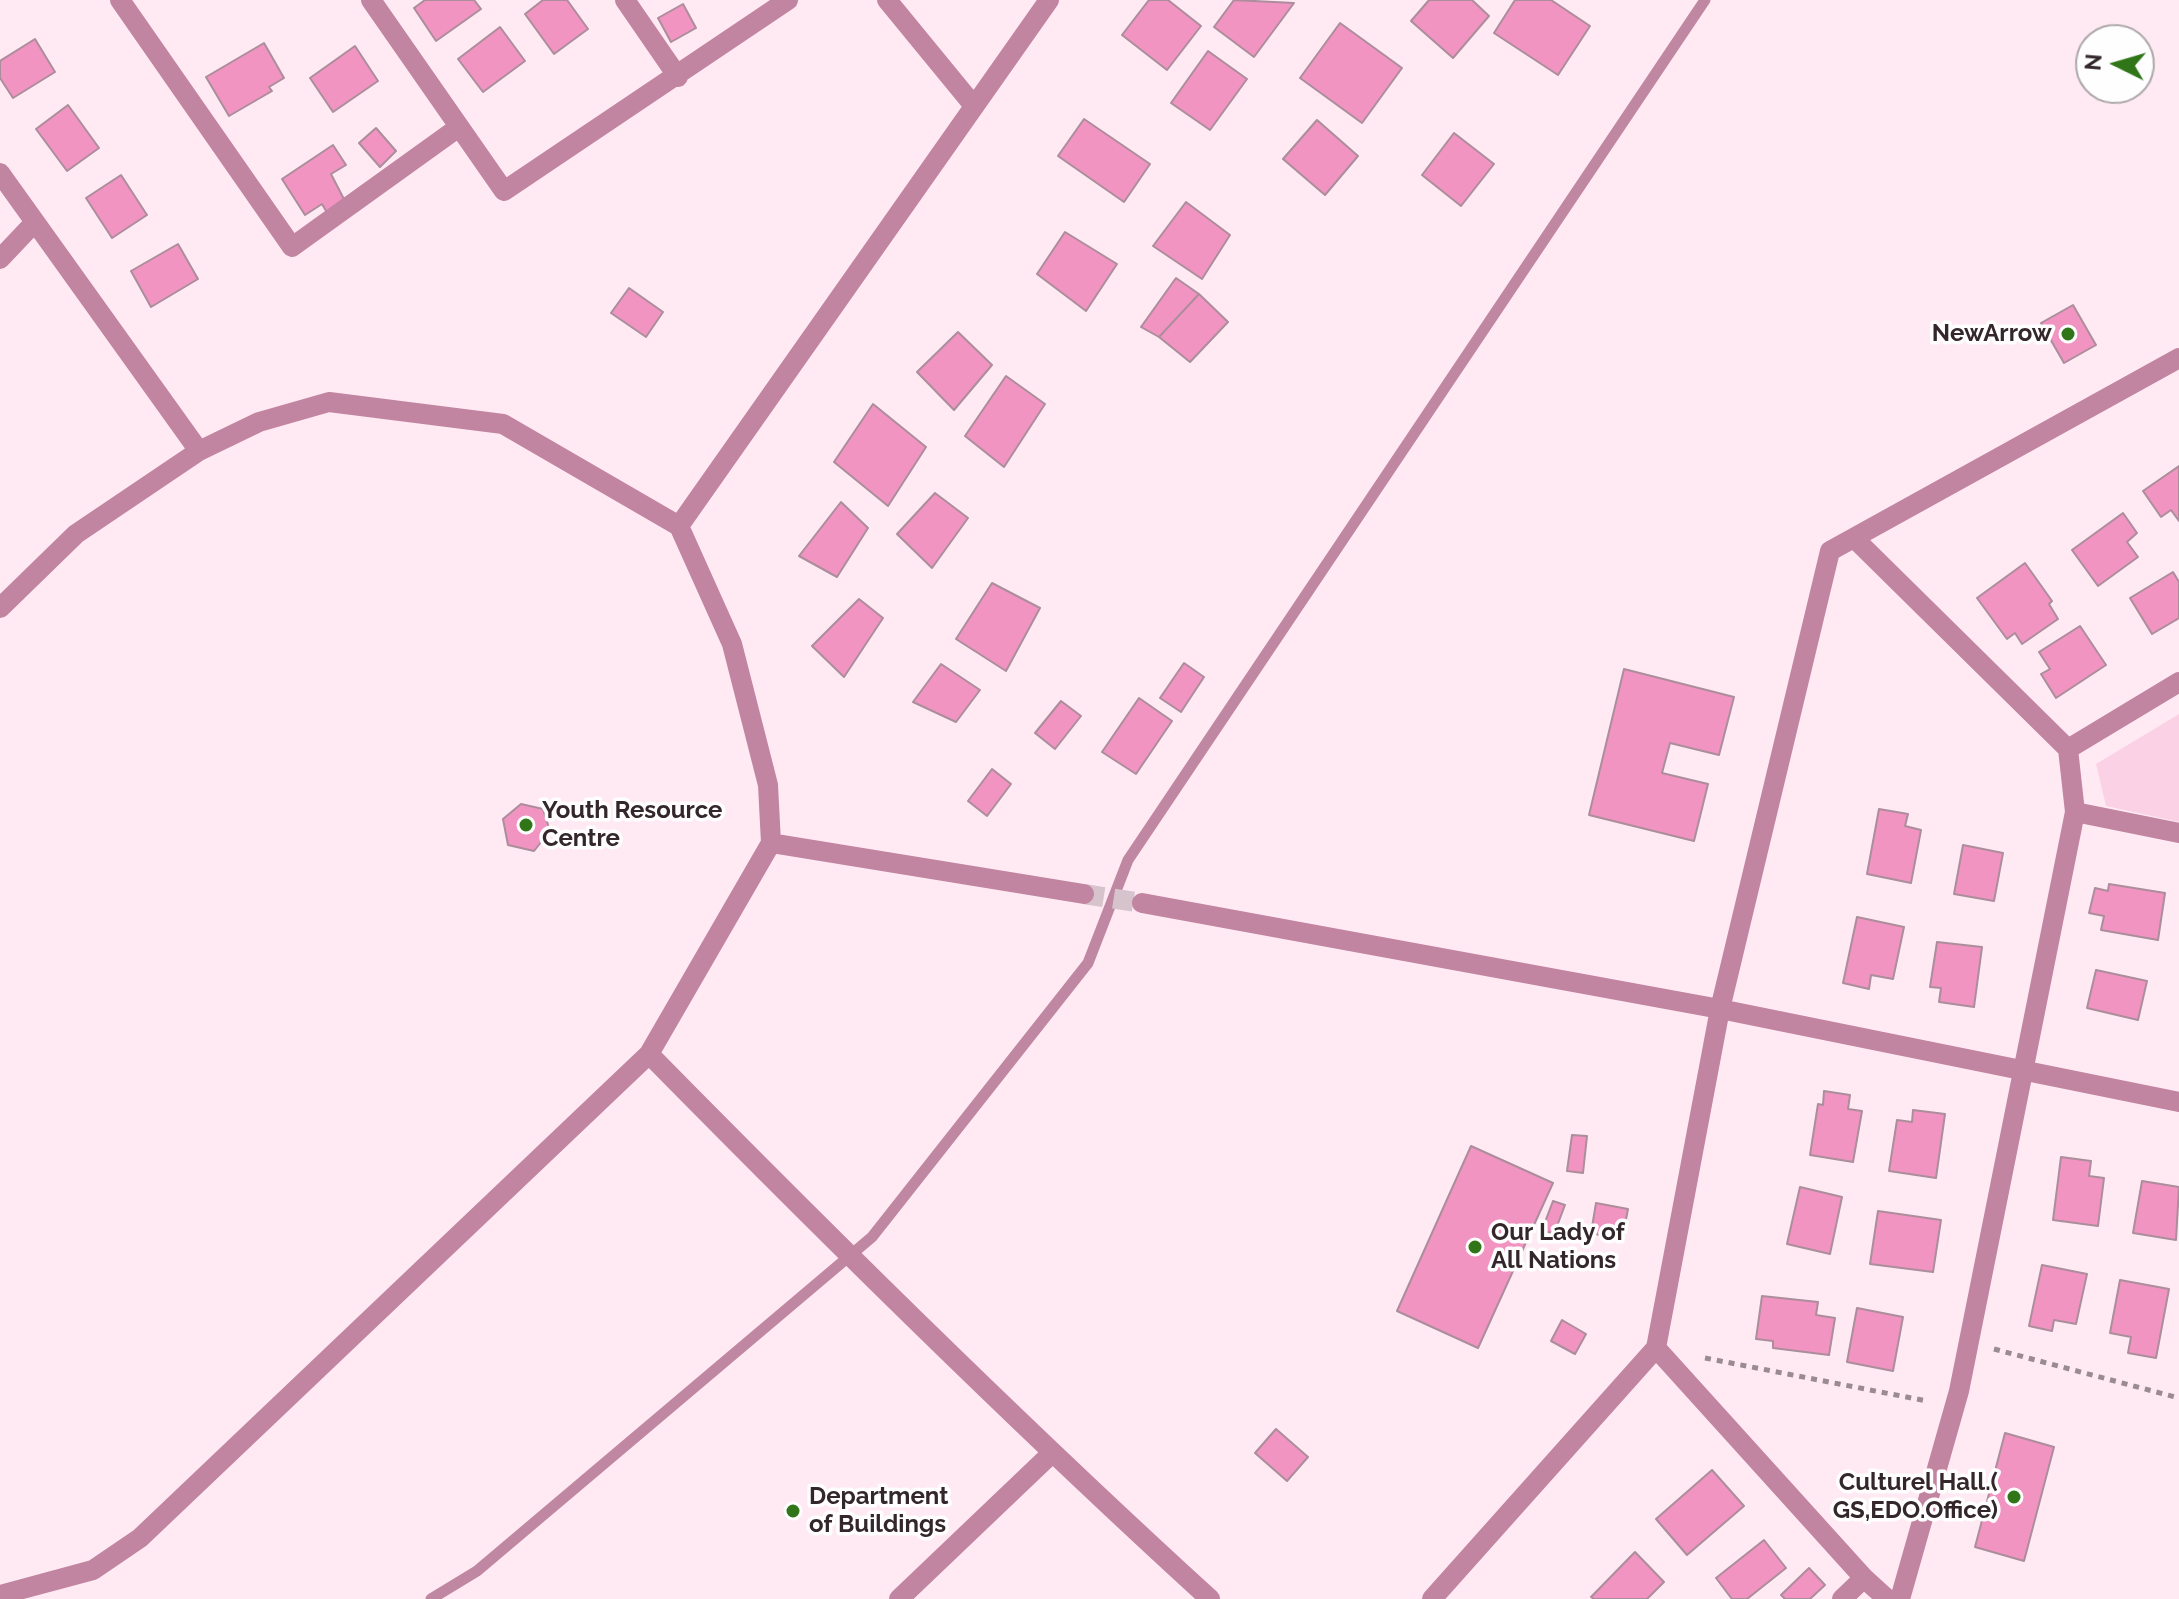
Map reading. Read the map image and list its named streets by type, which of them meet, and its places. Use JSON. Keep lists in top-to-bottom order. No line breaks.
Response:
{"places":["NewArrow","Youth Resource Centre","Our Lady of All Nations","Culturel Hall.( GS,EDO.Office)","Department of Buildings"],"north":"left"}
